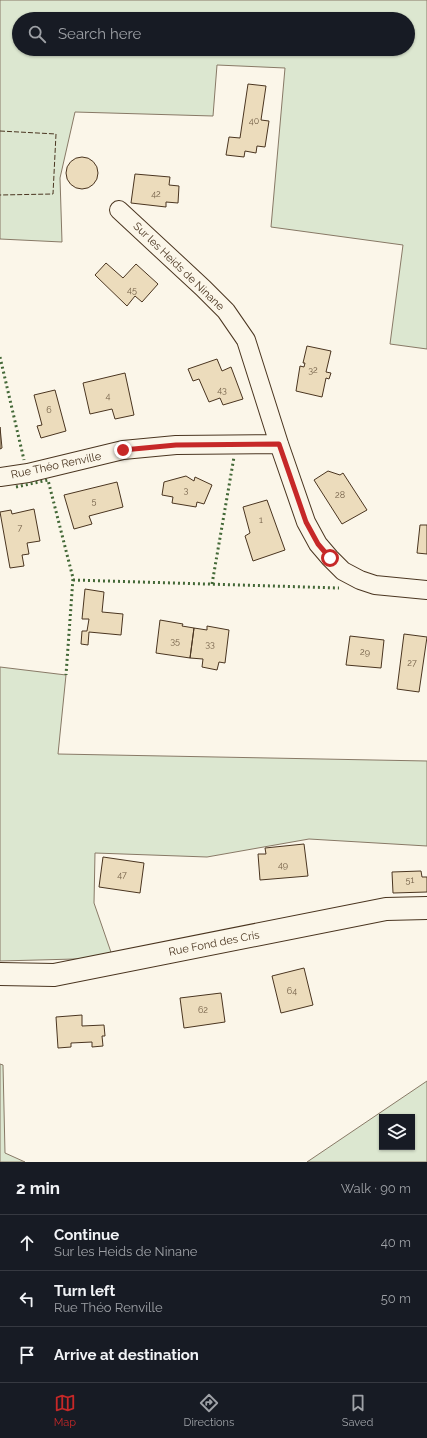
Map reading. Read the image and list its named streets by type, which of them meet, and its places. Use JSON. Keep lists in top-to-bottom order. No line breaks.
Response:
{"streets":{"street":["Sur les Heids de Ninane","Rue Théo Renville","Rue Fond des Cris"]},"crossings":[["Sur les Heids de Ninane","Rue Théo Renville"]],"house_numbers":["40","42","45","32","43","4","6","3","28","5","1","7","35","33","29","27","49","47","51","64","62"],"page":{"search":"Search here","heading":["2 min","Walk · 90 m"],"list":[["Continue","Sur les Heids de Ninane","40 m"],["Turn left","Rue Théo Renville","50 m"],"Arrive at destination"],"nav":["Map","Directions","Saved"]}}
